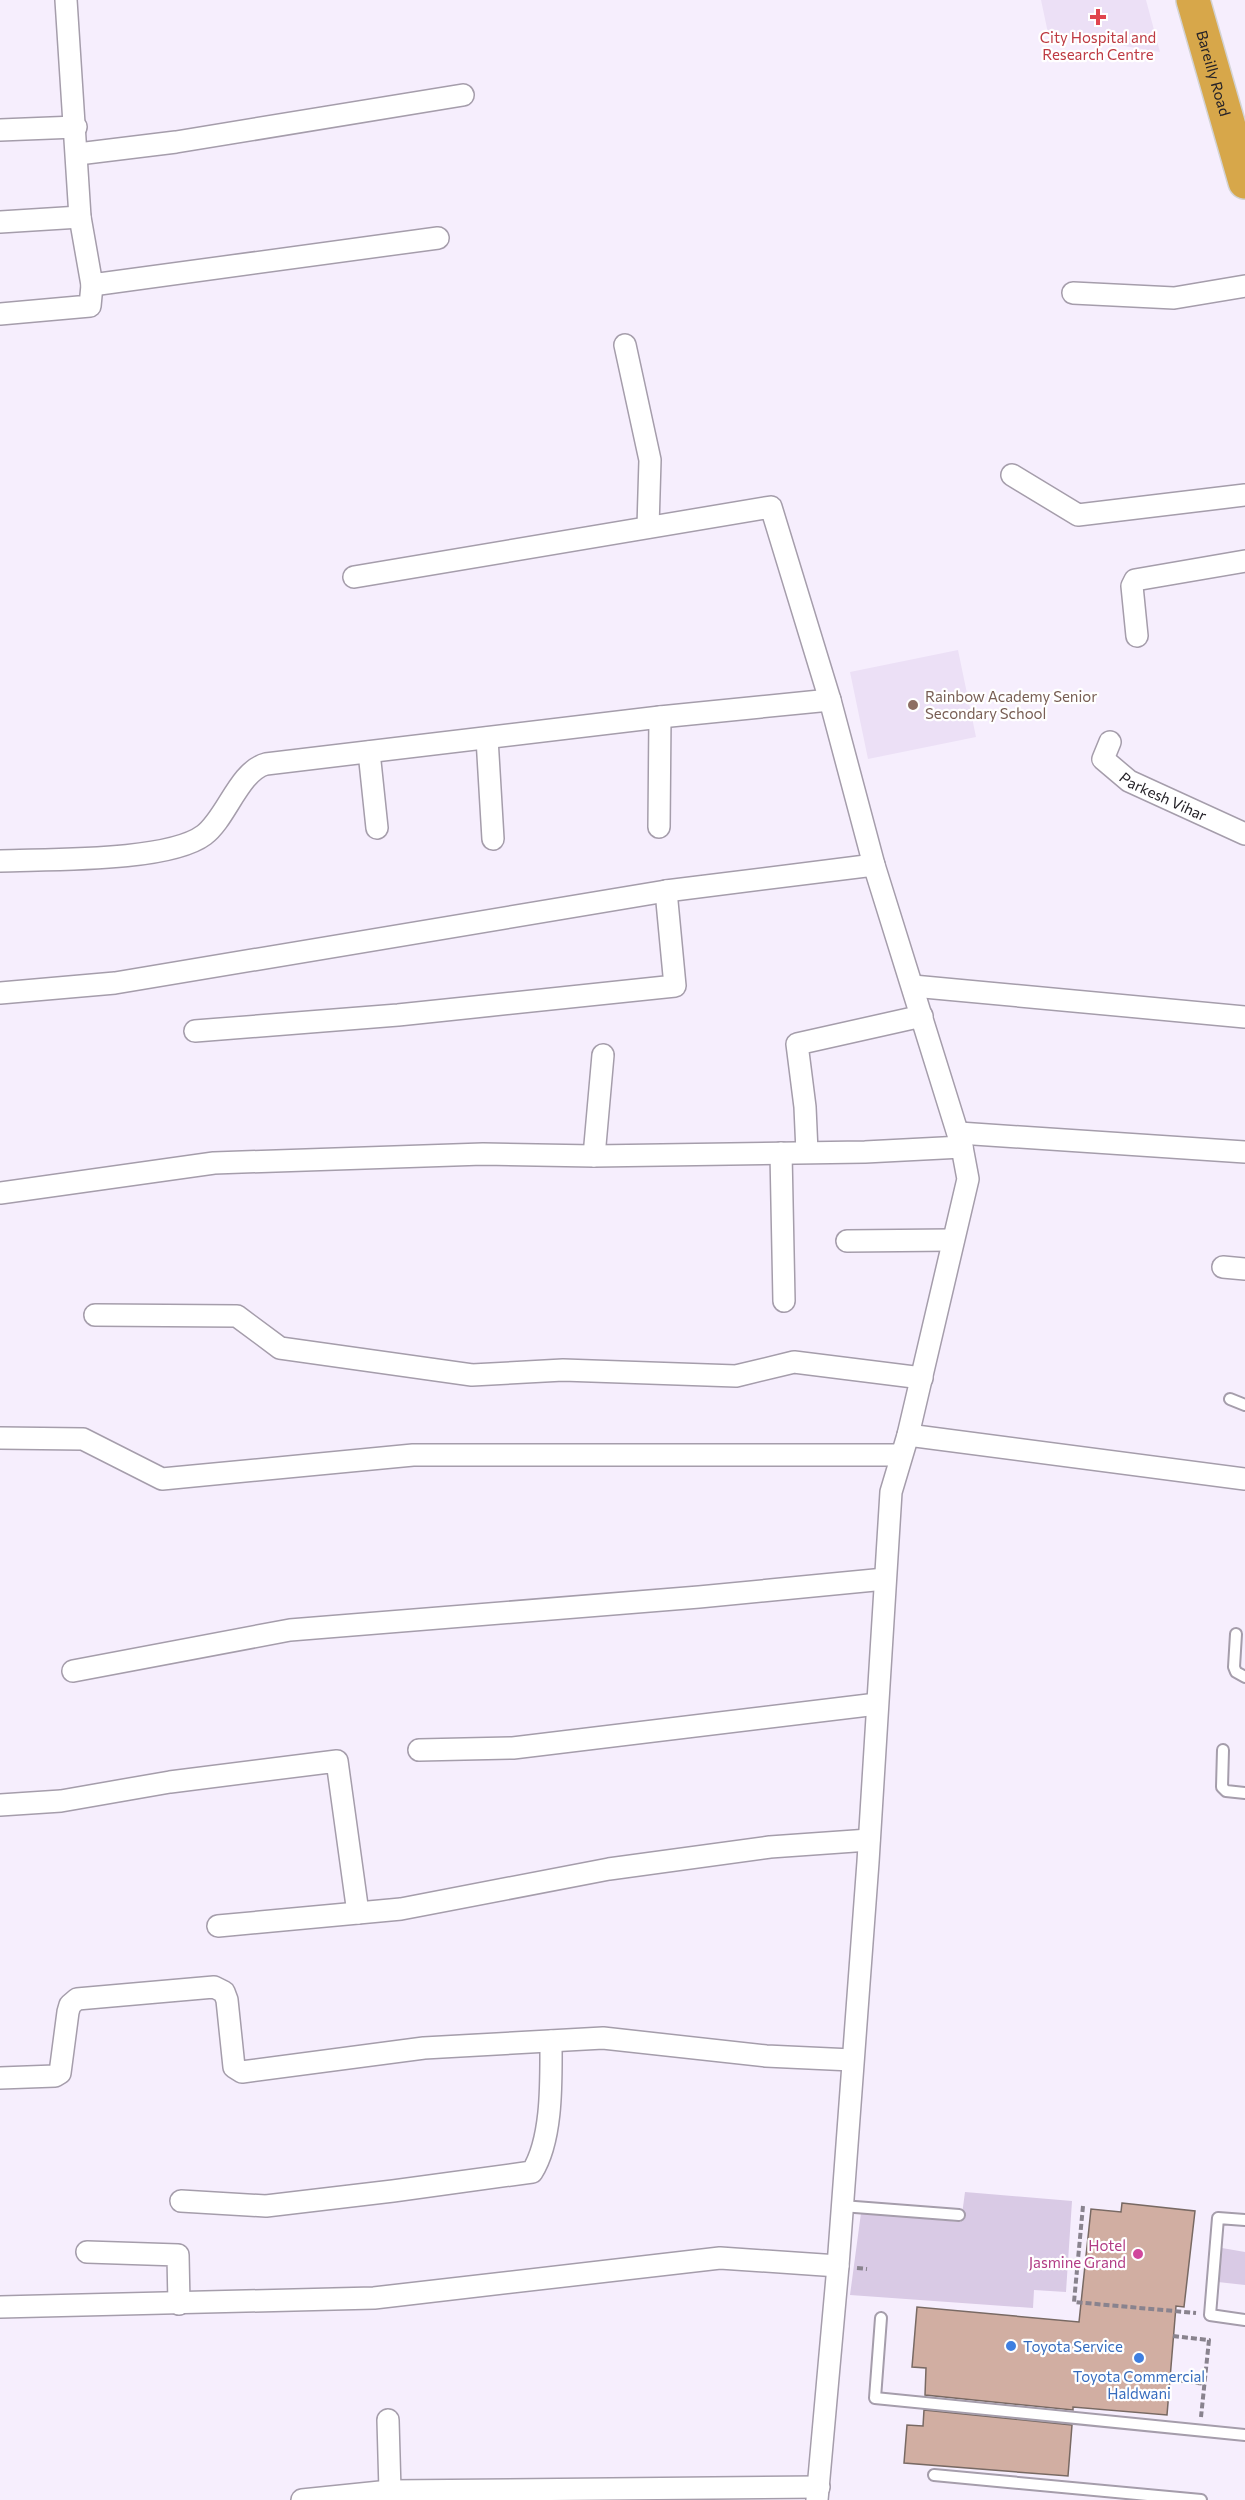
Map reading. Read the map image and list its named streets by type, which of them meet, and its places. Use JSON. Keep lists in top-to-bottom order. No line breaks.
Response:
{"streets":{"highway":["Bareilly Road"],"street":["Parkesh Vihar"]},"places":{"health":["City Hospital and Research Centre"],"other":["Rainbow Academy Senior Secondary School","Hotel Jasmine Grand","Toyota Service","Toyota Commercial Haldwani"]}}
